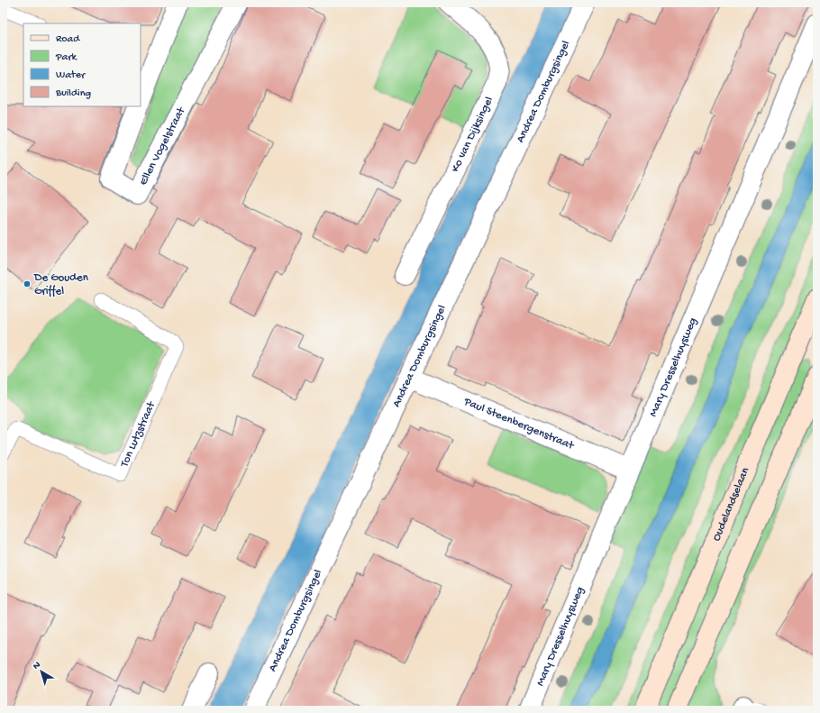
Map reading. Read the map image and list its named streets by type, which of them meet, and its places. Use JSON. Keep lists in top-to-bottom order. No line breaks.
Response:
{"streets":{"main road":["Oudelandselaan"],"street":["Andrea Domburgsingel","Ko van Dijksingel","Ellen Vogelstraat","Mary Dresselhuysweg","Paul Steenbergenstraat"],"lane":["Ton Lutzstraat"]},"crossings":[["Andrea Domburgsingel","Paul Steenbergenstraat"],["Mary Dresselhuysweg","Paul Steenbergenstraat"]],"places":["De Gouden Griffel"],"legend":["Road","Park","Water","Building"],"north":"top left"}
